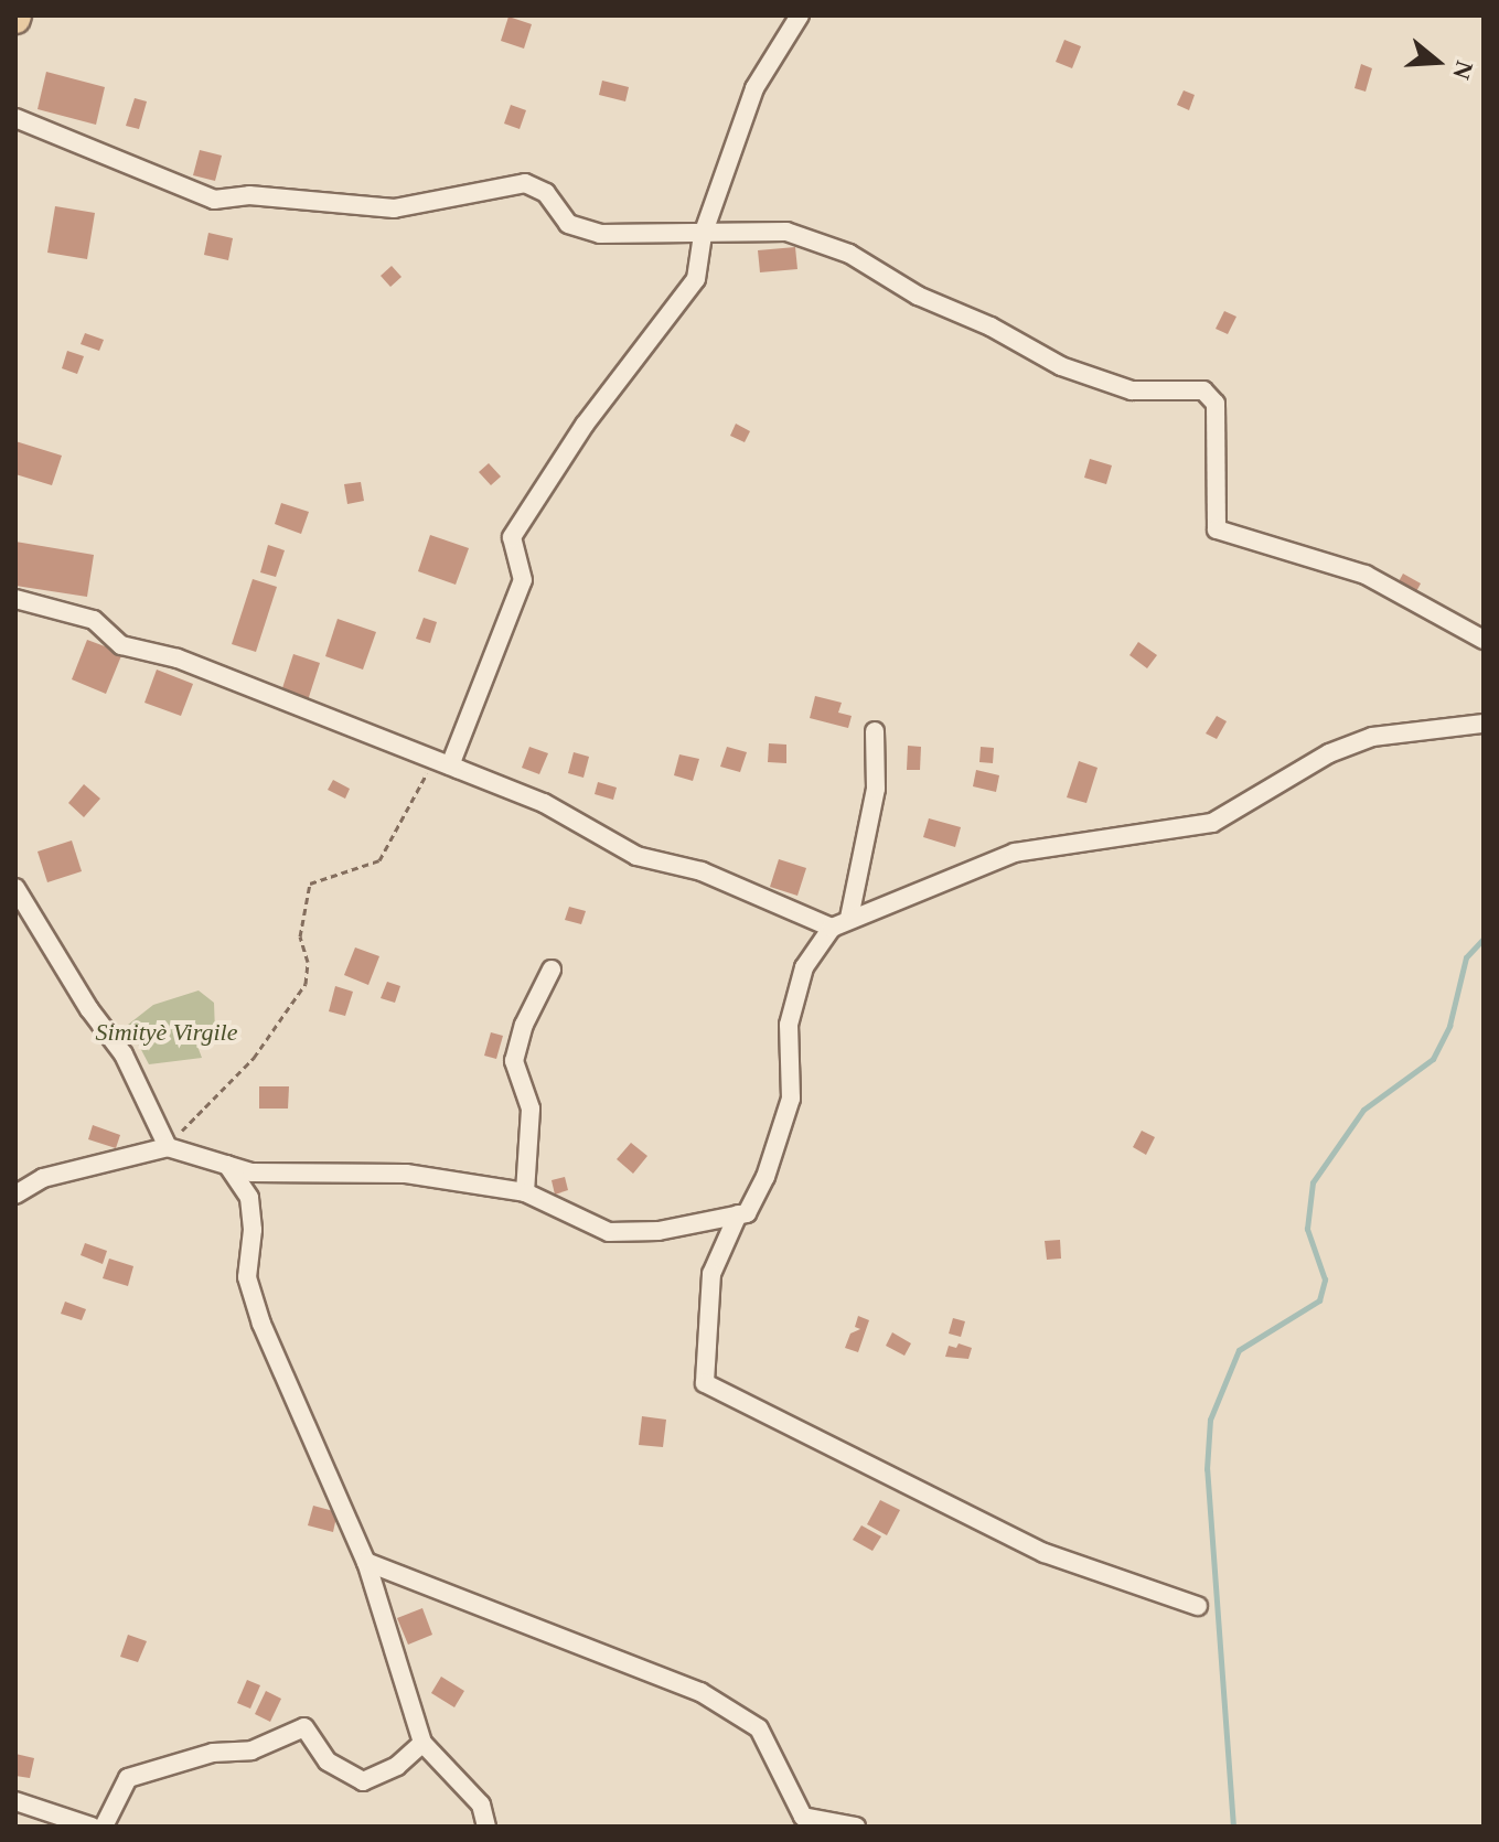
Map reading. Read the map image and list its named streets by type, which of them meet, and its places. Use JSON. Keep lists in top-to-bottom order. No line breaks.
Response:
{"parks":["Simityè Virgile"],"north":"right"}
